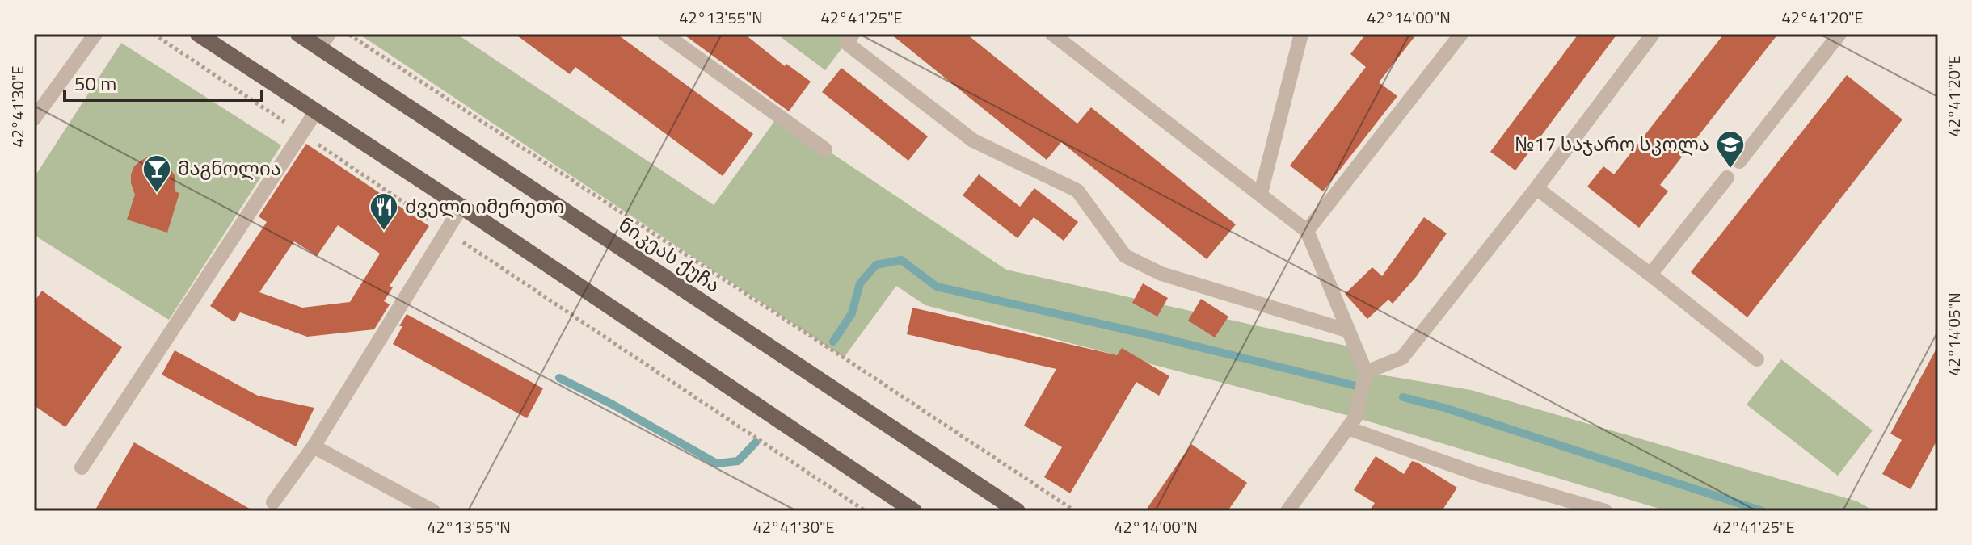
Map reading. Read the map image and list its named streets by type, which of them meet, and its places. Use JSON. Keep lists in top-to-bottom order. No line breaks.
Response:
{"streets":{"main road":["ნიკეას ქუჩა"]},"places":{"school or university":["№17 საჯარო სკოლა"],"bar":["მაგნოლია"],"restaurant":["ძველი იმერეთი"]},"scale_bar":"50 m","coordinates":["42°13'55\"N","42°41'25\"E","42°14'00\"N","42°41'20\"E","42°41'30\"E","42°14'05\"N"]}
